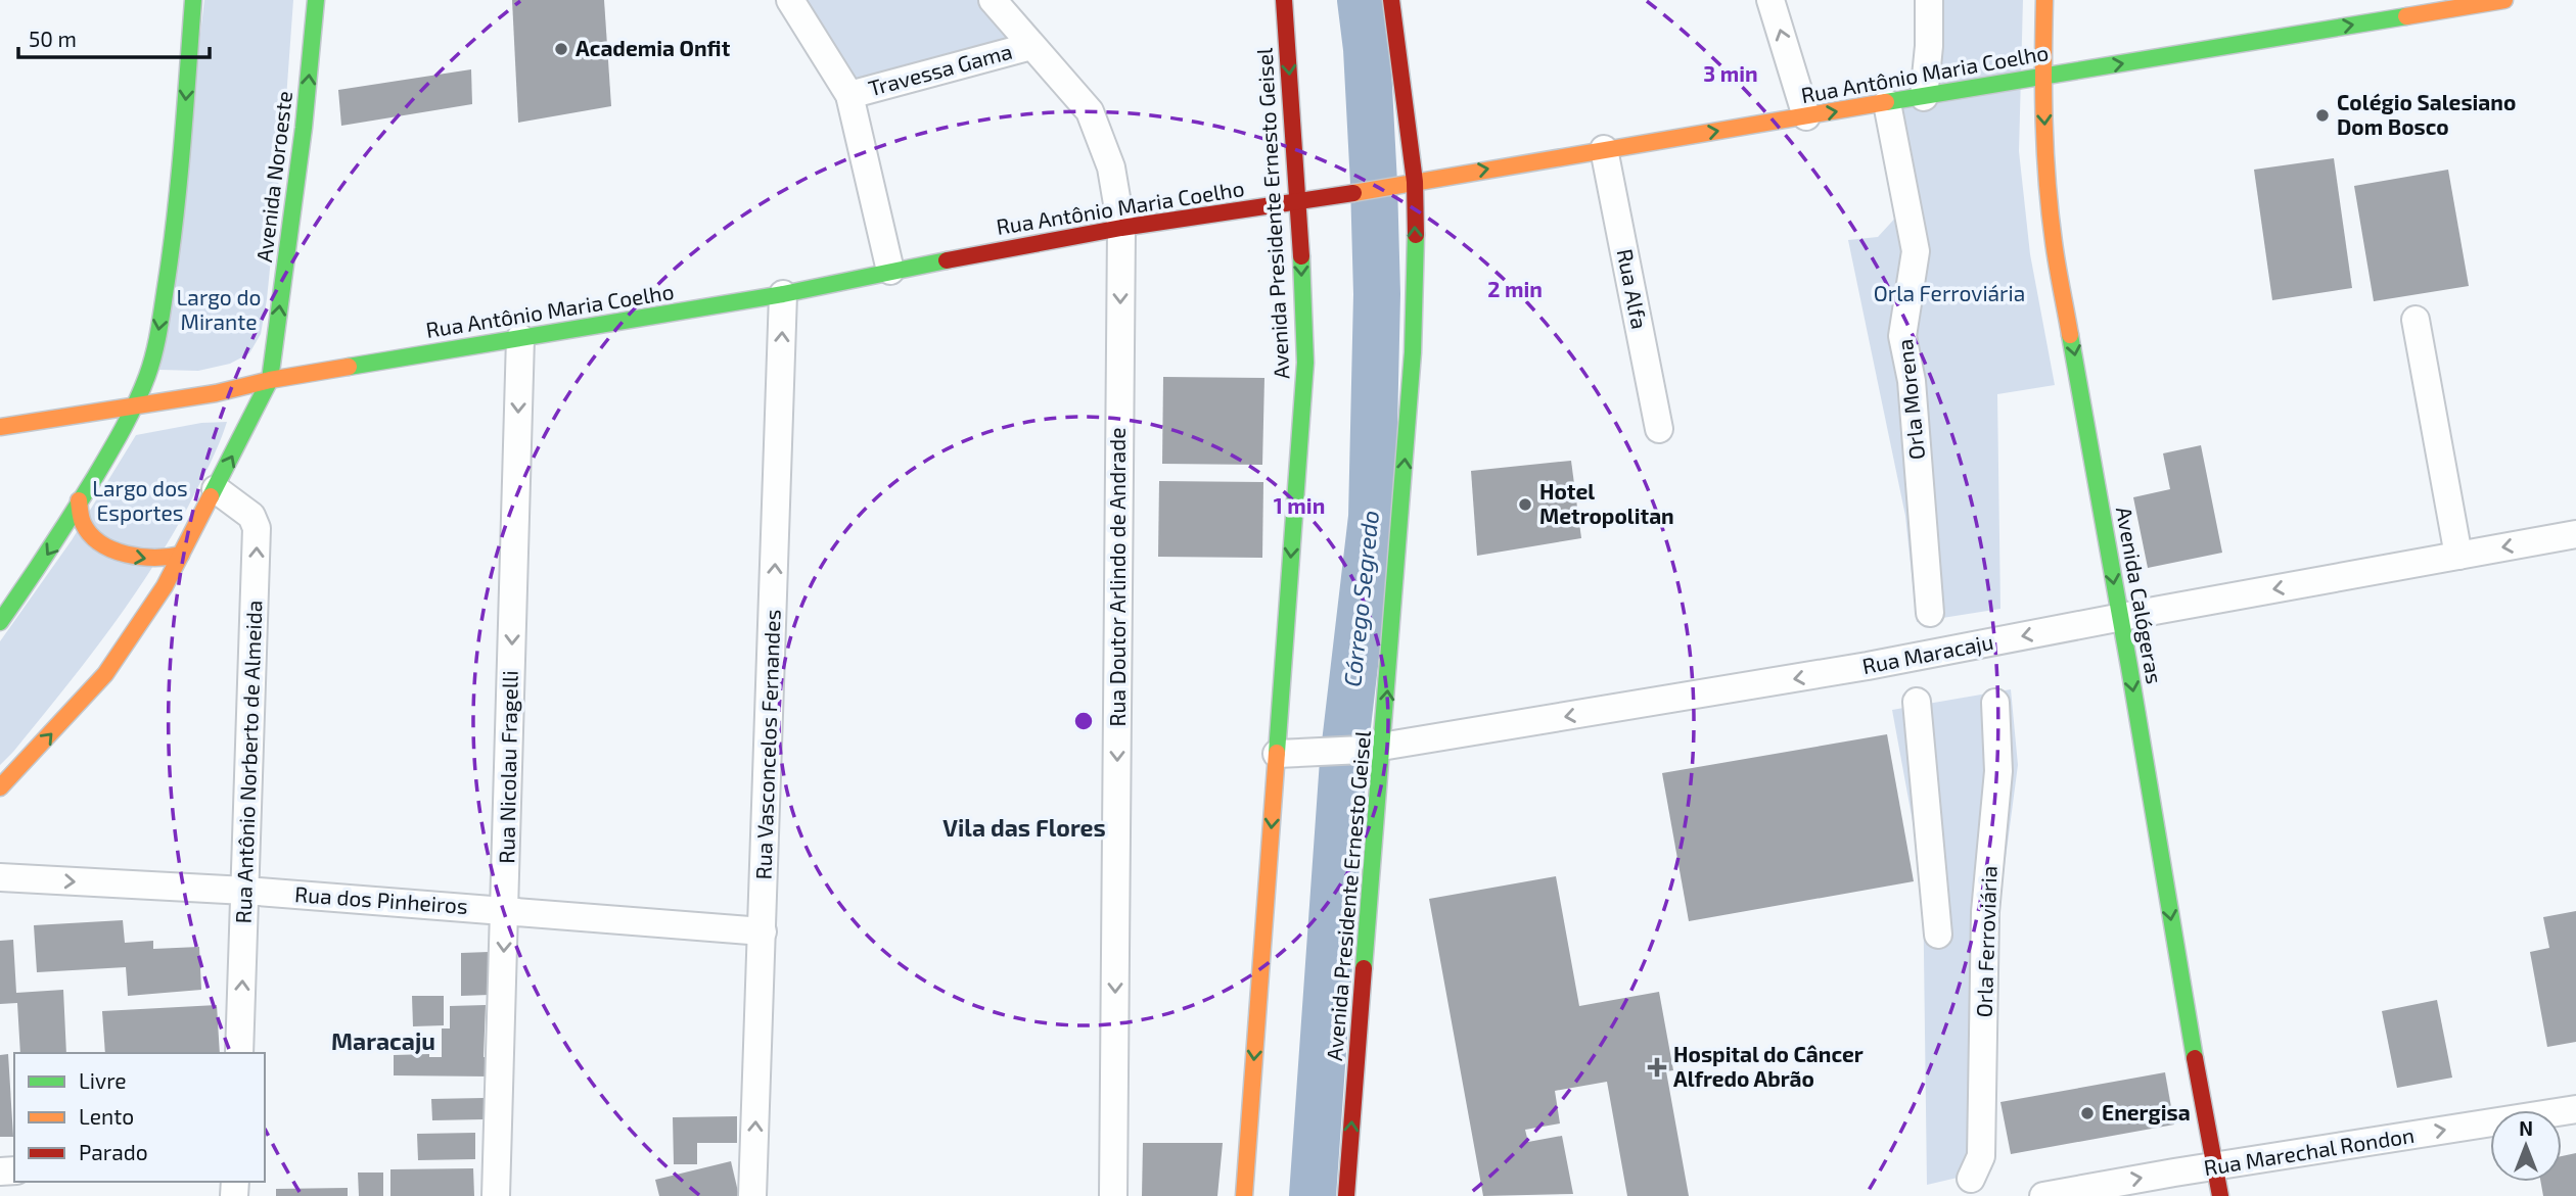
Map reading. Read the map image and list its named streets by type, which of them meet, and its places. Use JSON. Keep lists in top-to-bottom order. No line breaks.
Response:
{"streets":{"main road":["Rua Antônio Maria Coelho","Avenida Noroeste","Avenida Presidente Ernesto Geisel","Avenida Calógeras"],"street":["Travessa Gama","Rua Alfa","Orla Morena","Rua Doutor Arlindo de Andrade","Rua Maracaju","Rua Vasconcelos Fernandes","Rua Antônio Norberto de Almeida","Rua Nicolau Fragelli","Rua dos Pinheiros","Orla Ferroviária","Rua Marechal Rondon"]},"crossings":[["Travessa Gama","Rua Doutor Arlindo de Andrade"],["Rua Antônio Maria Coelho","Avenida Noroeste"],["Rua Antônio Maria Coelho","Avenida Presidente Ernesto Geisel"],["Rua Antônio Maria Coelho","Rua Alfa"],["Rua Antônio Maria Coelho","Orla Morena"],["Rua Antônio Maria Coelho","Rua Doutor Arlindo de Andrade"],["Rua Antônio Maria Coelho","Avenida Calógeras"],["Rua Antônio Maria Coelho","Rua Vasconcelos Fernandes"],["Rua Antônio Maria Coelho","Rua Nicolau Fragelli"],["Avenida Noroeste","Rua Antônio Norberto de Almeida"],["Avenida Presidente Ernesto Geisel","Rua Maracaju"],["Avenida Calógeras","Rua Maracaju"],["Avenida Calógeras","Rua Marechal Rondon"],["Rua Vasconcelos Fernandes","Rua dos Pinheiros"],["Rua Antônio Norberto de Almeida","Rua dos Pinheiros"],["Rua Nicolau Fragelli","Rua dos Pinheiros"]],"one_way":["Rua Antônio Maria Coelho","Rua Doutor Arlindo de Andrade","Avenida Calógeras","Rua Maracaju","Rua Vasconcelos Fernandes","Rua Antônio Norberto de Almeida","Rua Nicolau Fragelli","Rua Marechal Rondon"],"districts":["Vila das Flores","Maracaju"],"water":["Córrego Segredo"],"parks":["Orla Ferroviária","Largo do Mirante","Largo dos Esportes"],"places":{"other":["Academia Onfit","Colégio Salesiano Dom Bosco","Hotel Metropolitan","Energisa"],"health":["Hospital do Câncer Alfredo Abrão"]},"legend":["Livre","Lento","Parado"],"scale_bar":"50 m","north":"top","rings":["3 min","2 min","1 min"]}
